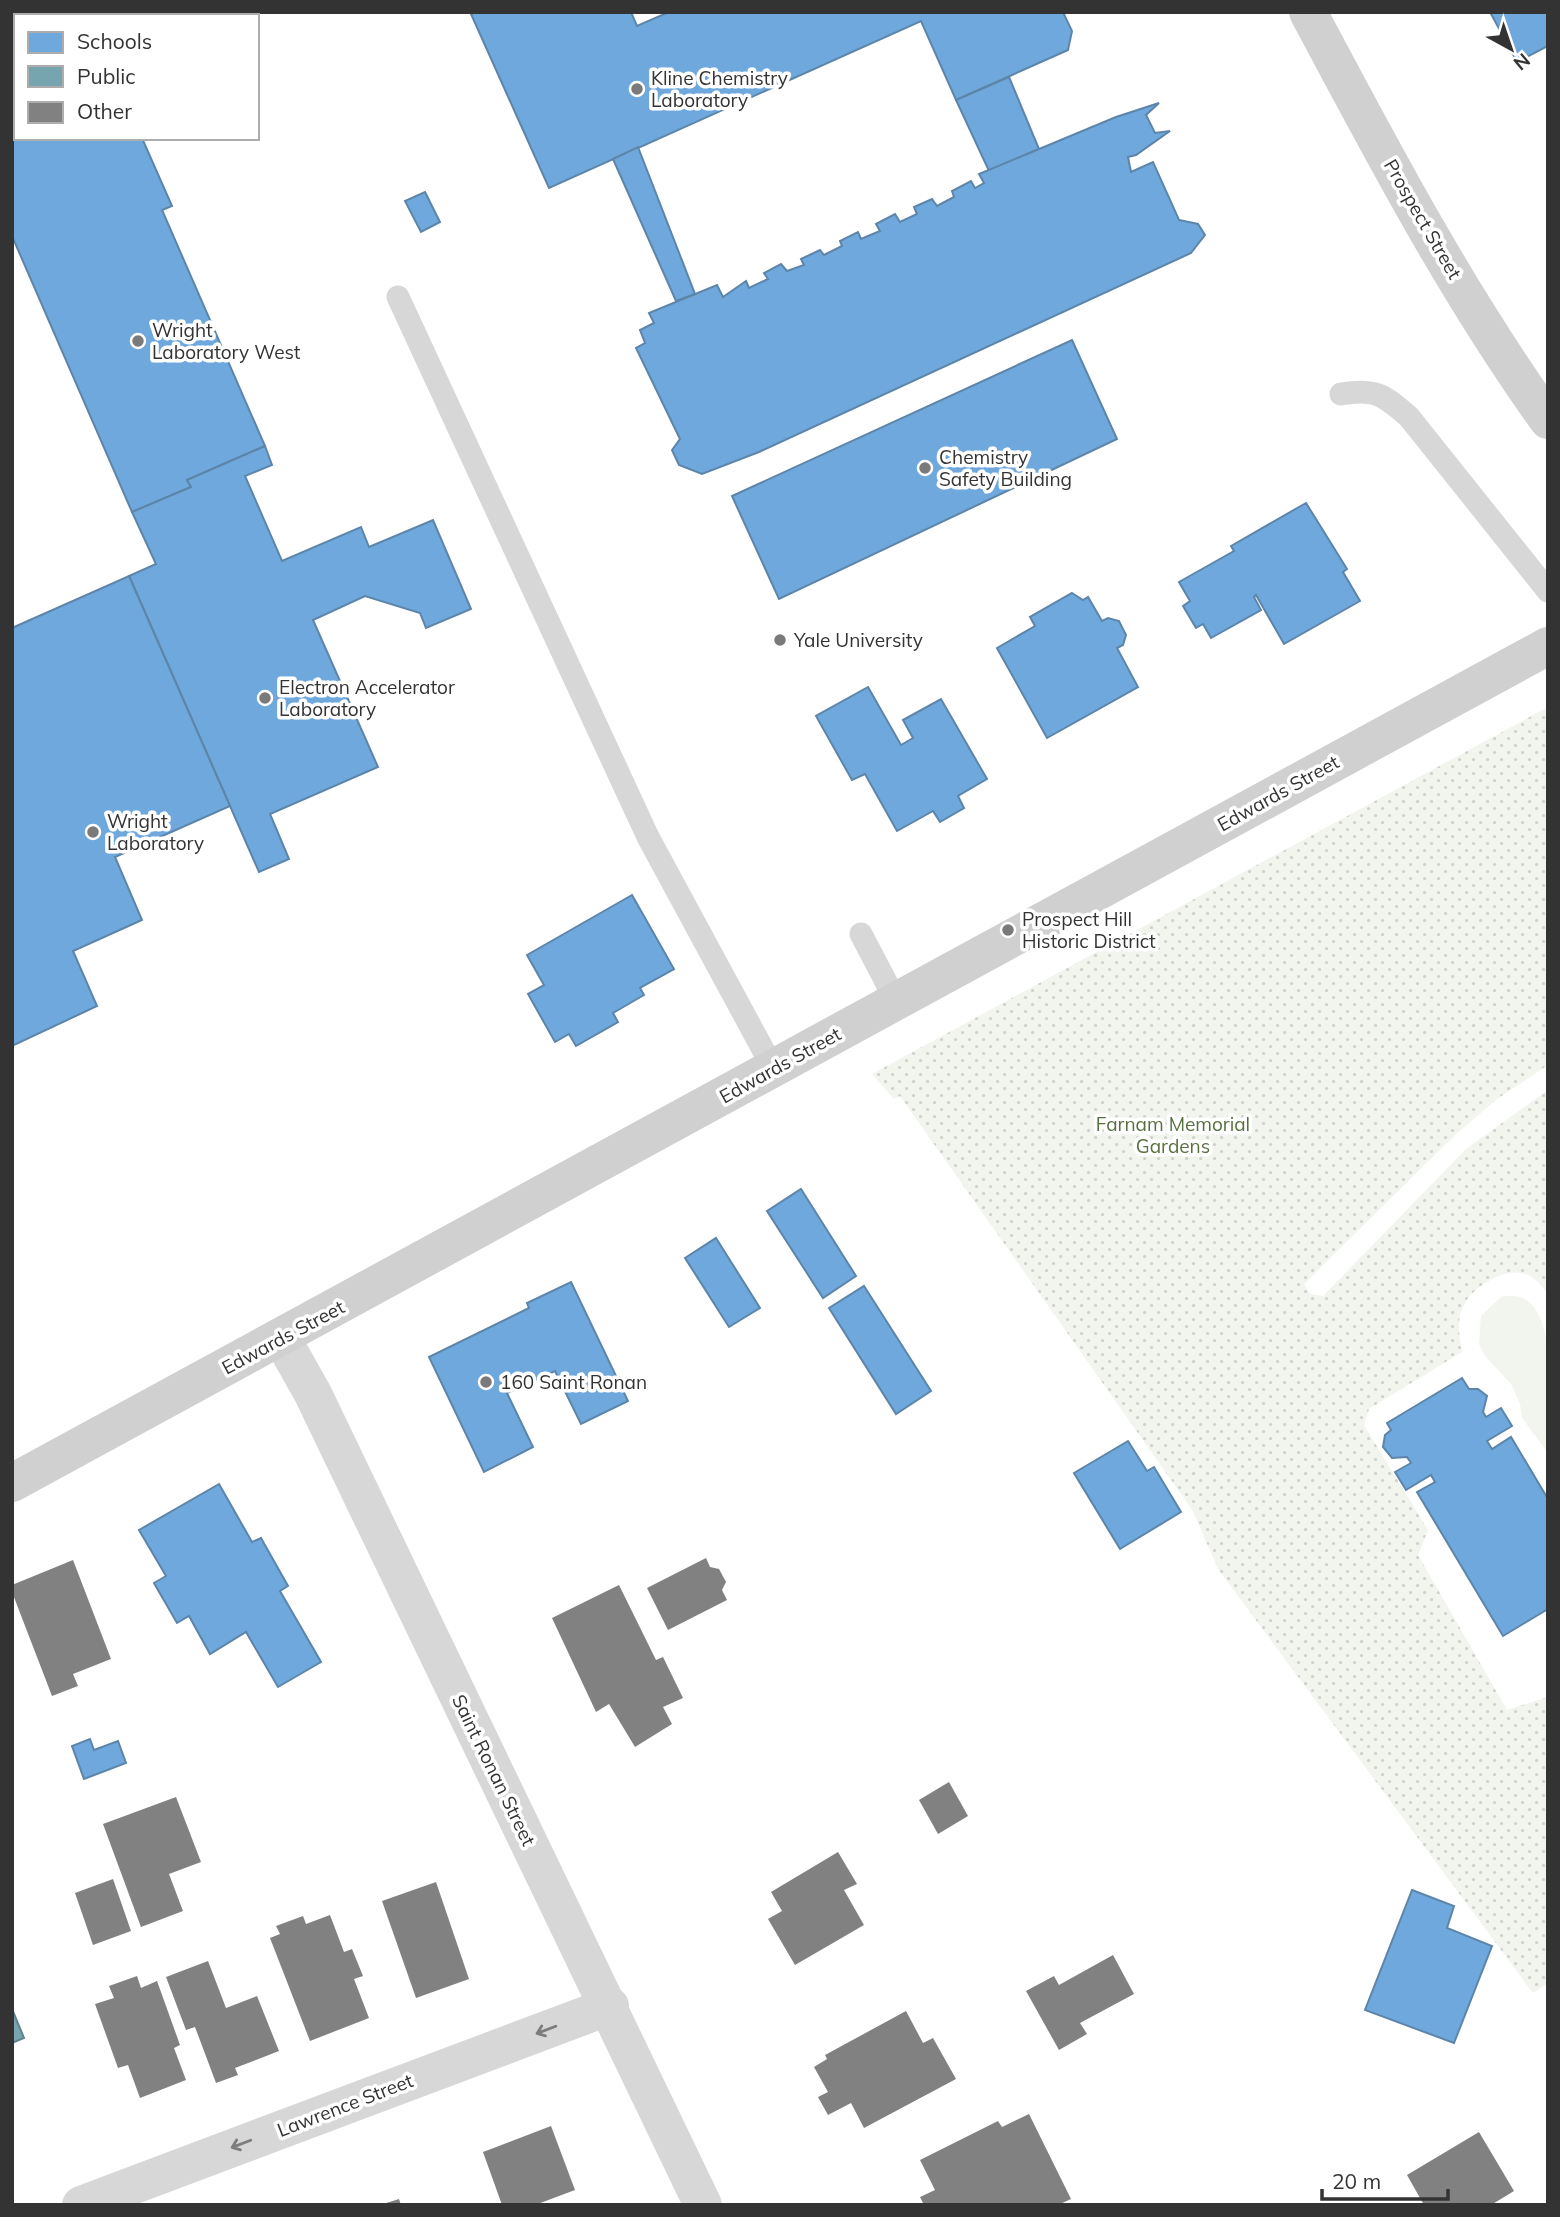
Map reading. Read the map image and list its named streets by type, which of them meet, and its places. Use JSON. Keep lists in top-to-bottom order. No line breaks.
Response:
{"streets":{"main road":["Prospect Street","Edwards Street"],"street":["Saint Ronan Street","Lawrence Street"]},"crossings":[["Edwards Street","Saint Ronan Street"],["Saint Ronan Street","Lawrence Street"]],"one_way":["Lawrence Street"],"parks":["Farnam Memorial Gardens"],"places":["Kline Chemistry Laboratory","Wright Laboratory West","Chemistry Safety Building","Yale University","Electron Accelerator Laboratory","Wright Laboratory","Prospect Hill Historic District","160 Saint Ronan"],"legend":["Schools","Public","Other"],"scale_bar":"20 m","north":"bottom right"}
